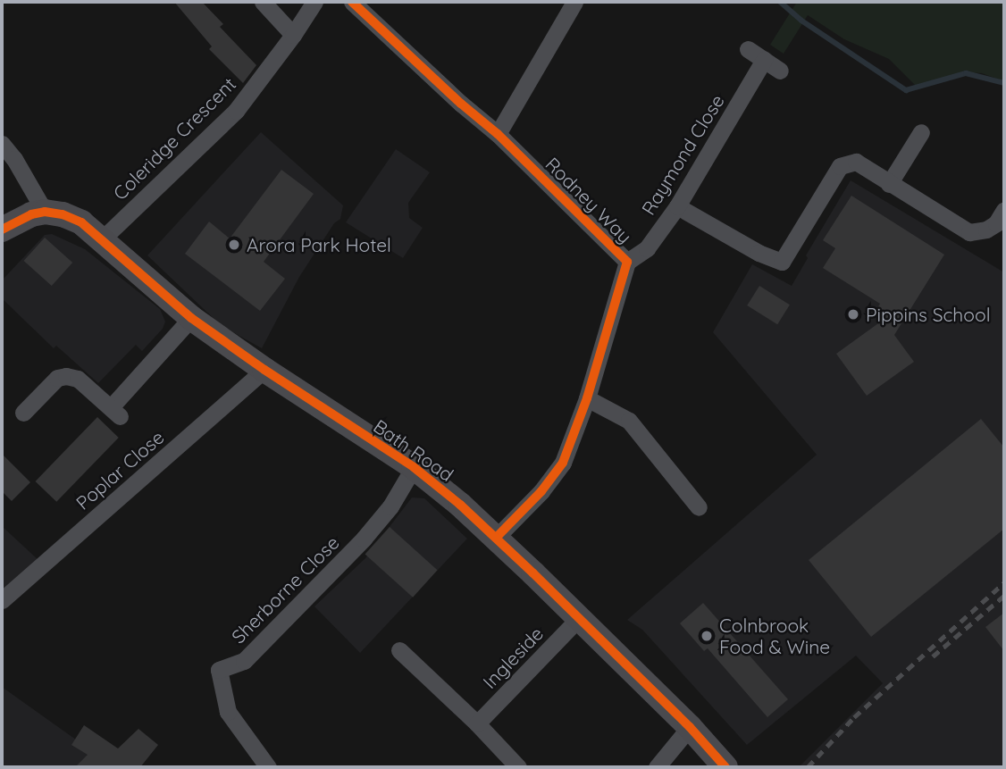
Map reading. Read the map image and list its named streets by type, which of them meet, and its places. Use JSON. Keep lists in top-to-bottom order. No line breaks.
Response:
{"streets":{"street":["Coleridge Crescent","Raymond Close","Rodney Way","Bath Road","Poplar Close","Sherborne Close","Ingleside"]},"crossings":[["Coleridge Crescent","Bath Road"],["Raymond Close","Rodney Way"],["Rodney Way","Bath Road"],["Bath Road","Poplar Close"],["Bath Road","Sherborne Close"],["Bath Road","Ingleside"]],"places":["Arora Park Hotel","Pippins School","Colnbrook Food & Wine"]}
